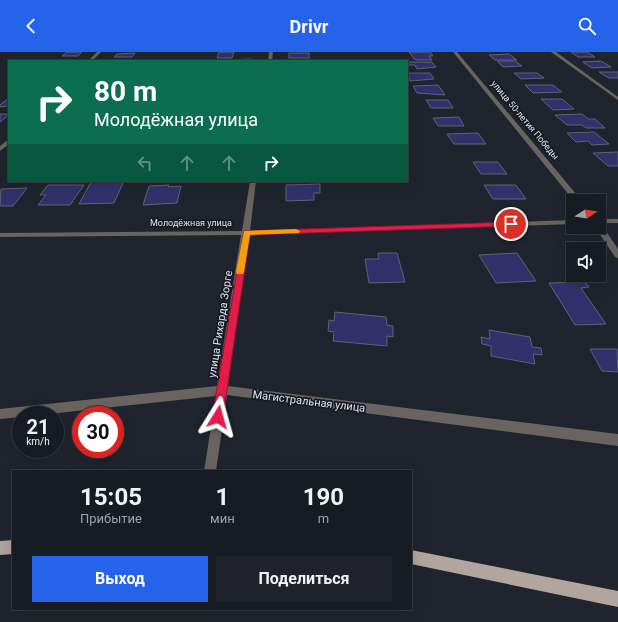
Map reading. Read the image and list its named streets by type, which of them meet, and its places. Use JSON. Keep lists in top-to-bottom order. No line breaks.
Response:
{"streets":{"street":["улица 50-летия Победы","Молодёжная улица","улица Рихарда Зорге","Магистральная улица"]},"crossings":[["Молодёжная улица","улица Рихарда Зорге"],["улица Рихарда Зорге","Магистральная улица"]],"north":"right","page":{"header":"Drivr","turn":["80 m","Молодёжная улица"],"speed":"21 km/h","limit":"30","eta":["15:05","Прибытие","1","мин","190","m"],"buttons":["Выход","Поделиться"]}}
